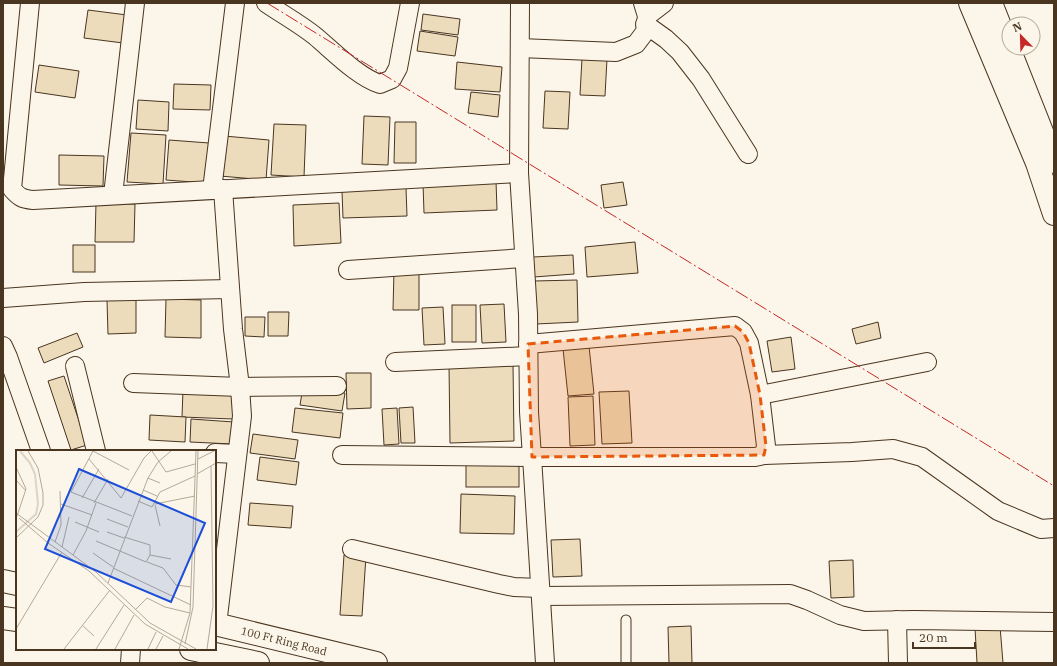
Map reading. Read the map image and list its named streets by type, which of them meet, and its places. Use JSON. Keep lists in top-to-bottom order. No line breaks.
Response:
{"streets":{"street":["100 Ft Ring Road"]},"scale_bar":"20 m","north":"top left"}
